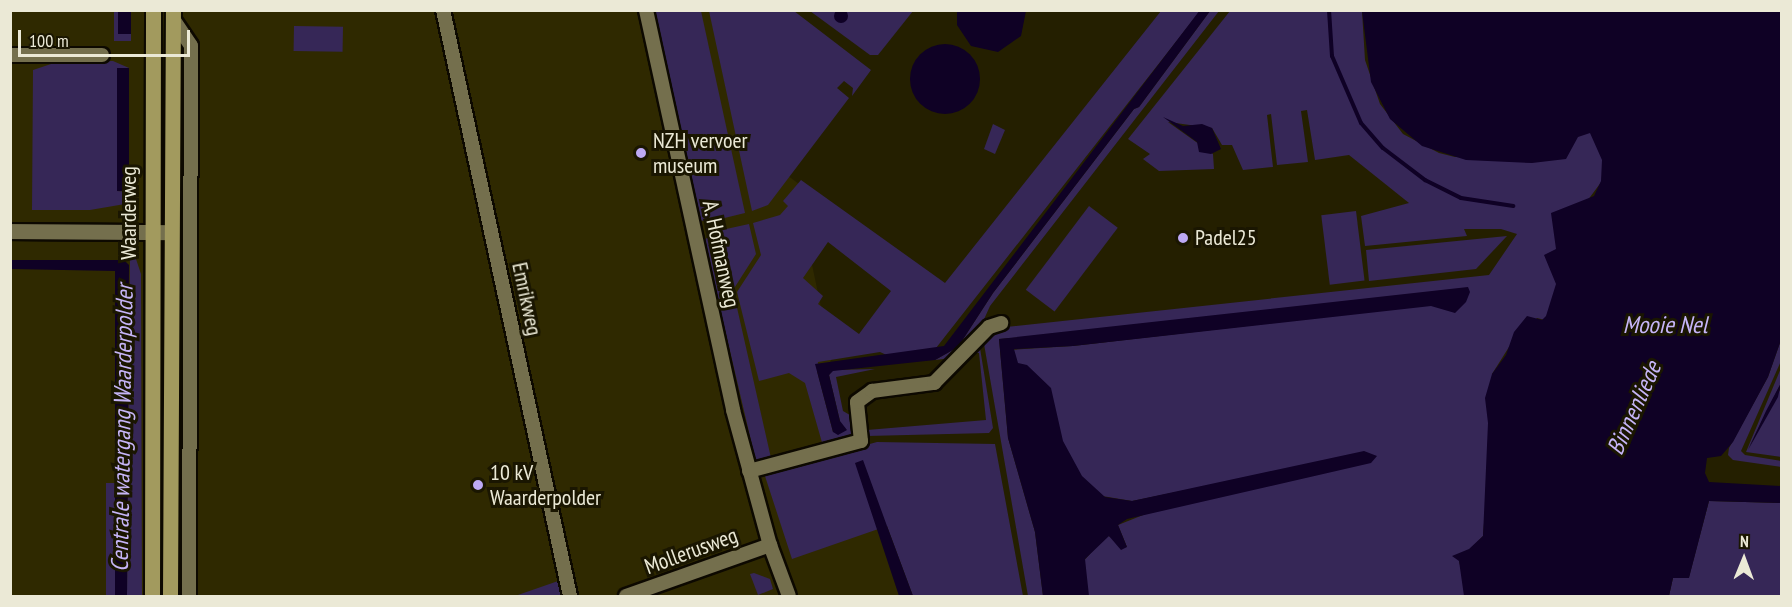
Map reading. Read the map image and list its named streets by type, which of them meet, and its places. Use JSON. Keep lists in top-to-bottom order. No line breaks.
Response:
{"streets":{"main road":["Waarderweg"],"street":["A. Hofmanweg","Emrikweg","Mollerusweg"]},"crossings":[["A. Hofmanweg","Mollerusweg"]],"water":["Mooie Nel","Binnenliede","Centrale watergang Waarderpolder"],"places":["NZH vervoer museum","Padel25","10 kV Waarderpolder"],"scale_bar":"100 m","north":"top"}
